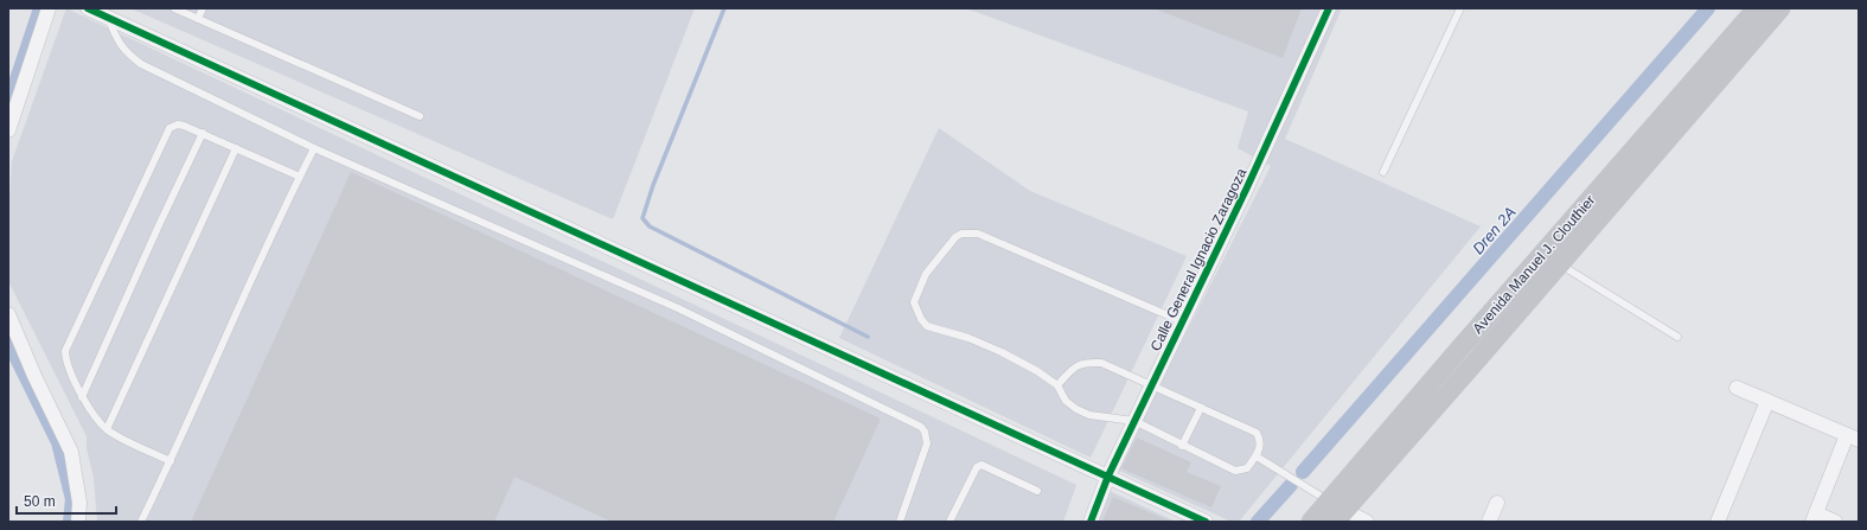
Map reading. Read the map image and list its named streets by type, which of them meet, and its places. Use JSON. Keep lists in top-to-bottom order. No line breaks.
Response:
{"streets":{"main road":["Avenida Manuel J. Clouthier"],"street":["Calle General Ignacio Zaragoza"]},"water":["Dren 2A"],"scale_bar":"50 m"}
